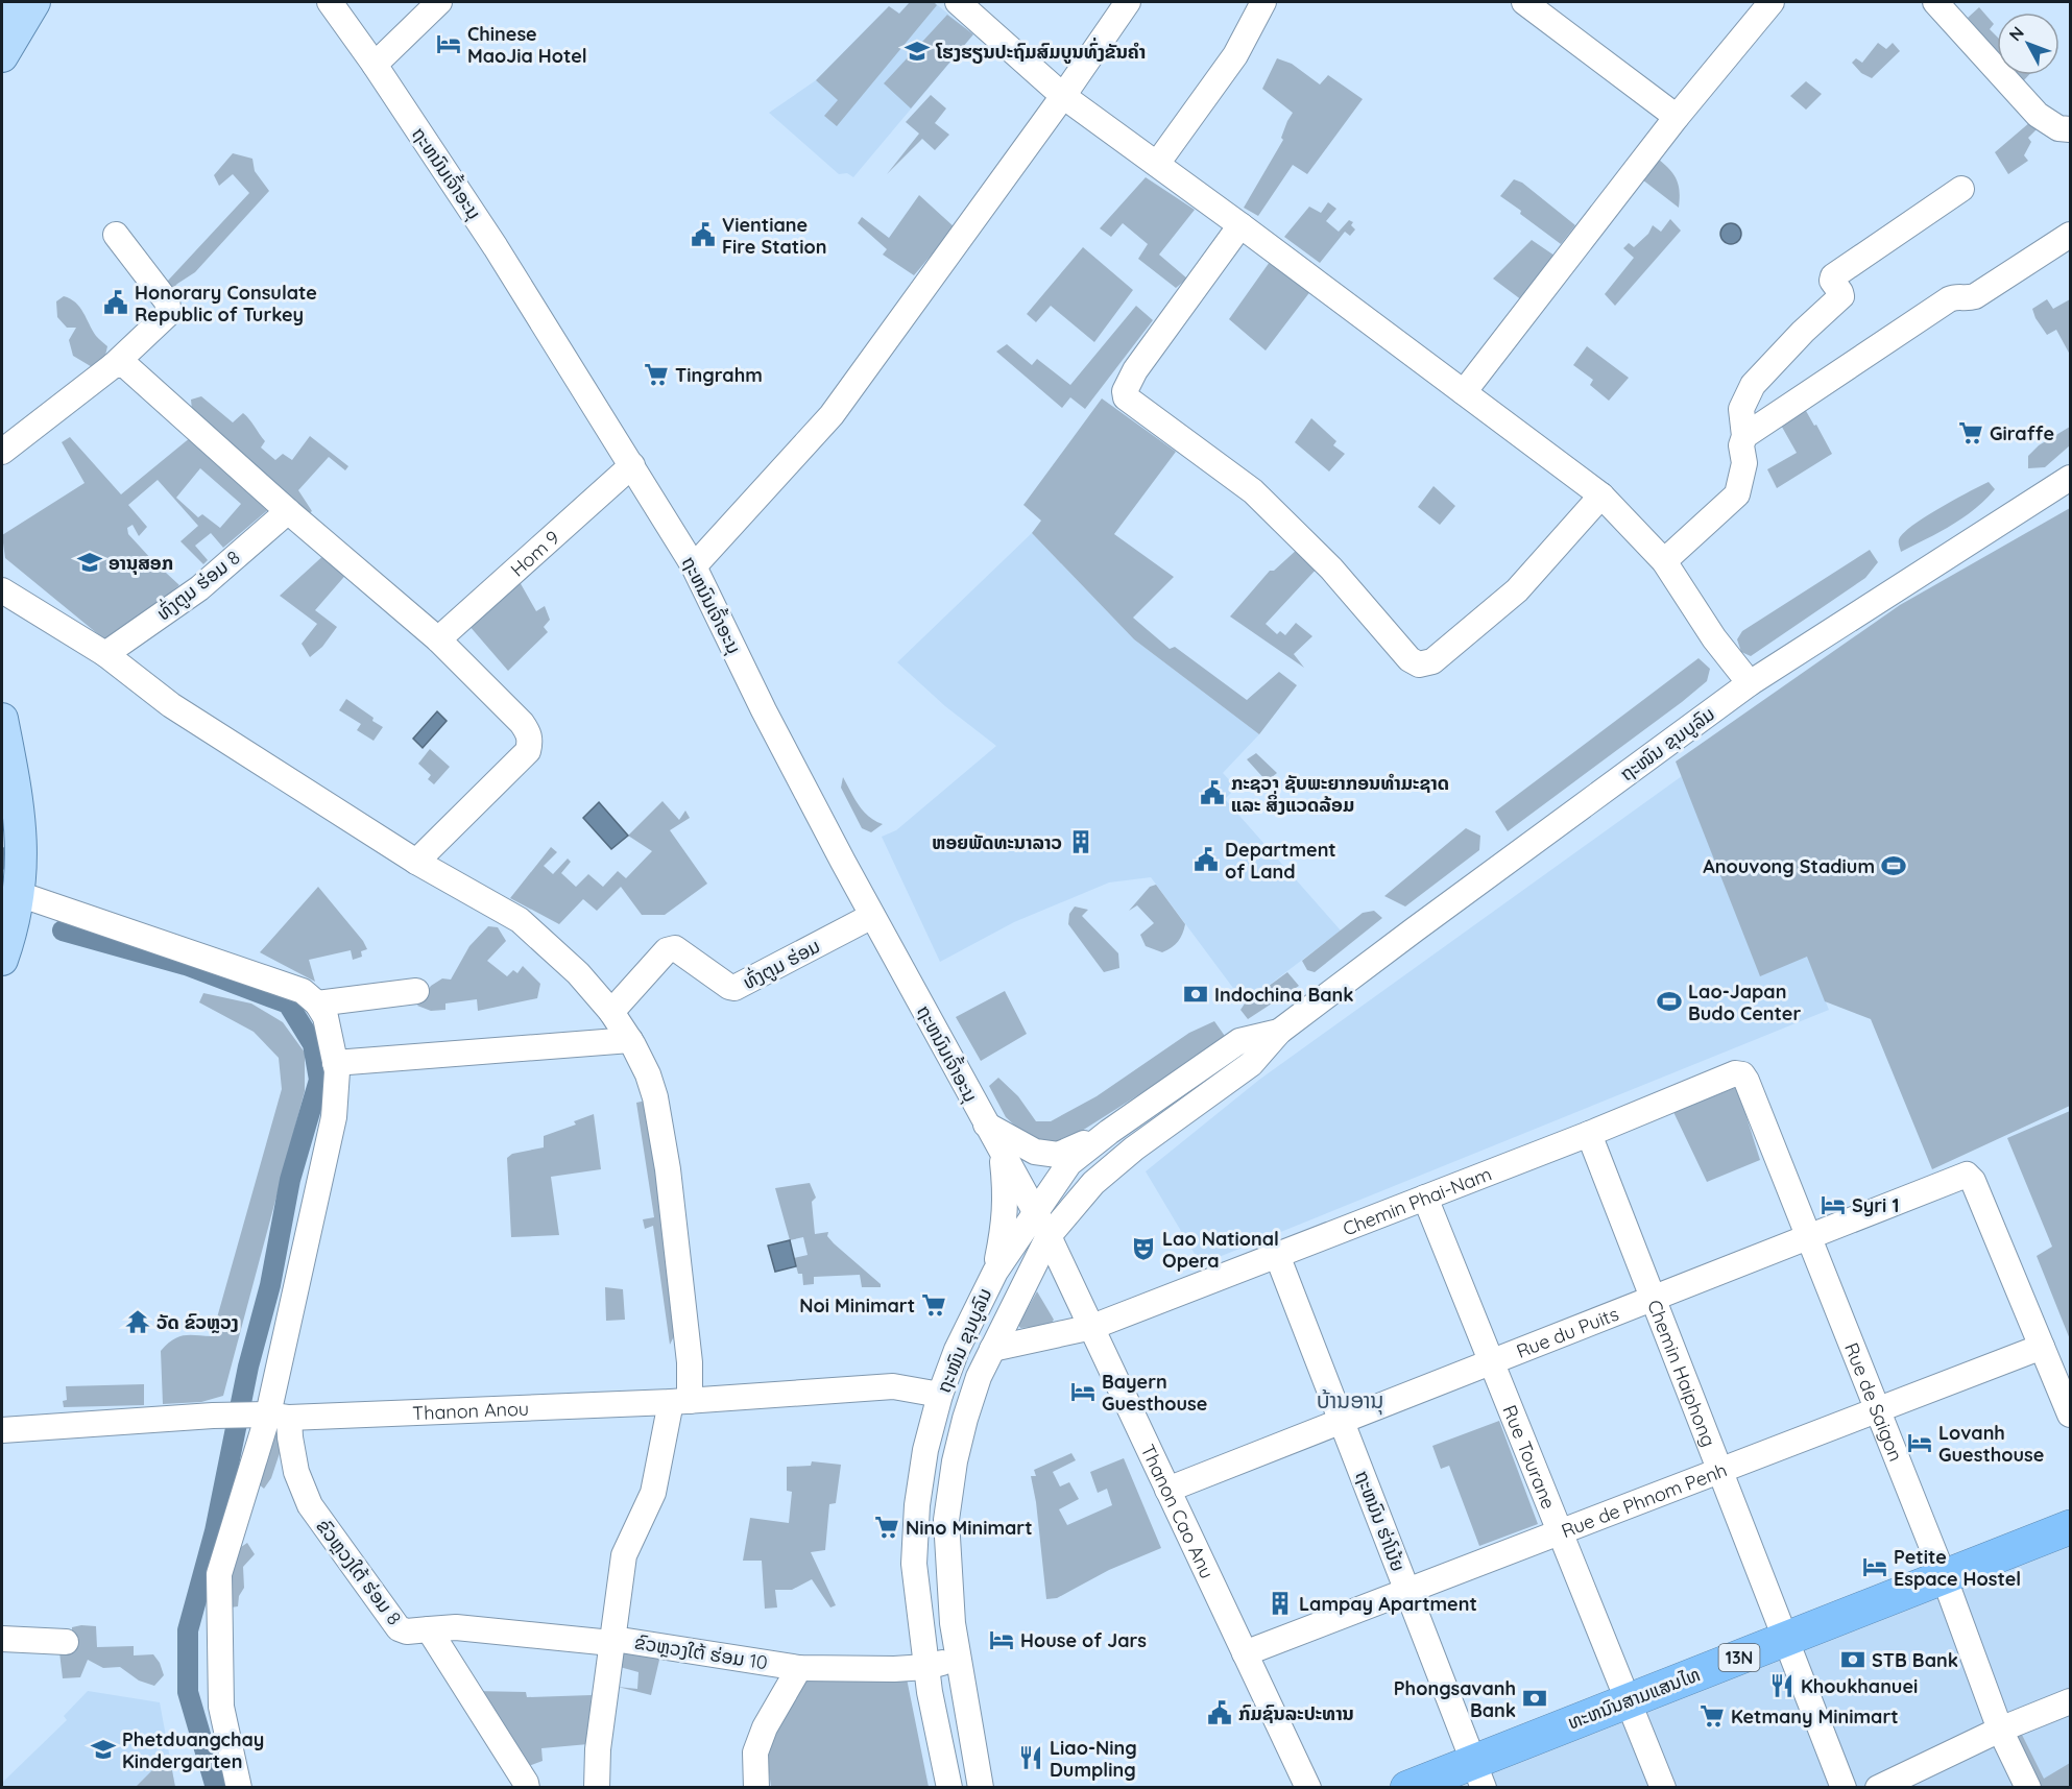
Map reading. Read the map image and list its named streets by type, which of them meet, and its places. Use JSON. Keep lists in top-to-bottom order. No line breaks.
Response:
{"streets":{"highway":["13N","ທະຫນົນສາມແສນໄທ"],"street":["ຖະຫນົນເຈົ້າອະນຸ","Hom 9","ທົ່ງຕູມ ຮ່ອມ 8","ຖະໜົນ ຂຸນບູລົມ","ທົ່ງຕູມ ຮ່ອມ","Chemin Phai-Nam","Rue du Puits","Chemin Haiphong","Rue de Saigon","Thanon Anou","Rue Tourane","Rue de Phnom Penh","Thanon Cao Anu","ຖະຫນົນ ຮ່າໂນ້ຍ","ຂົວຫຼວງໃຕ້ ຮ່ອມ 8","ຂົວຫຼວງໃຕ້ ຮ່ອມ 10"]},"crossings":[["ຖະຫນົນເຈົ້າອະນຸ","Hom 9"],["ຖະຫນົນເຈົ້າອະນຸ","ຖະໜົນ ຂຸນບູລົມ"],["ຖະຫນົນເຈົ້າອະນຸ","ທົ່ງຕູມ ຮ່ອມ"],["ຖະຫນົນເຈົ້າອະນຸ","Thanon Cao Anu"],["ທົ່ງຕູມ ຮ່ອມ 8","ຂົວຫຼວງໃຕ້ ຮ່ອມ 10"],["ຖະໜົນ ຂຸນບູລົມ","Chemin Phai-Nam"],["ຖະໜົນ ຂຸນບູລົມ","Thanon Anou"],["ຖະໜົນ ຂຸນບູລົມ","Thanon Cao Anu"],["ຖະໜົນ ຂຸນບູລົມ","ຂົວຫຼວງໃຕ້ ຮ່ອມ 10"],["ທົ່ງຕູມ ຮ່ອມ","ຂົວຫຼວງໃຕ້ ຮ່ອມ 10"],["Chemin Phai-Nam","Chemin Haiphong"],["Chemin Phai-Nam","Rue de Saigon"],["Chemin Phai-Nam","Rue Tourane"],["Chemin Phai-Nam","Thanon Cao Anu"],["Chemin Phai-Nam","ຖະຫນົນ ຮ່າໂນ້ຍ"],["Rue du Puits","Chemin Haiphong"],["Rue du Puits","Rue de Saigon"],["Rue du Puits","Rue Tourane"],["Rue du Puits","Rue de Phnom Penh"],["Rue du Puits","Thanon Cao Anu"],["Rue du Puits","ຖະຫນົນ ຮ່າໂນ້ຍ"],["Chemin Haiphong","Rue de Phnom Penh"],["Chemin Haiphong","ທະຫນົນສາມແສນໄທ"],["Rue de Saigon","Rue de Phnom Penh"],["Rue de Saigon","ທະຫນົນສາມແສນໄທ"],["Thanon Anou","ຂົວຫຼວງໃຕ້ ຮ່ອມ 8"],["Thanon Anou","ຂົວຫຼວງໃຕ້ ຮ່ອມ 10"],["Rue Tourane","Rue de Phnom Penh"],["Rue Tourane","ທະຫນົນສາມແສນໄທ"],["Rue de Phnom Penh","Thanon Cao Anu"],["Rue de Phnom Penh","ຖະຫນົນ ຮ່າໂນ້ຍ"],["ຖະຫນົນ ຮ່າໂນ້ຍ","ທະຫນົນສາມແສນໄທ"]],"districts":["ບ້ານອານຸ"],"places":{"hotel":["Chinese MaoJia Hotel","Syri 1","Bayern Guesthouse","Lovanh Guesthouse","Petite Espace Hostel","House of Jars"],"school or university":["ໂຮງຮຽນປະຖົມສົມບູນທົ່ງຂັນຄຳ","ອານຸສອກ","Phetduangchay Kindergarten"],"public building":["Vientiane Fire Station","Honorary Consulate Republic of Turkey","ກະຊວງ ຊັບພະຍາກອນທຳມະຊາດ ແລະ ສິ່ງແວດລ້ອມ","Department of Land","ກົມຊົນລະປະທານ"],"supermarket":["Tingrahm","Giraffe","Noi Minimart","Nino Minimart","Ketmany Minimart"],"building":["ຫອຍພັດທະນາລາວ","Lampay Apartment"],"sports":["Anouvong Stadium","Lao-Japan Budo Center"],"bank":["Indochina Bank","STB Bank","Phongsavanh Bank"],"theatre":["Lao National Opera"],"temple":["ວັດ ຂົວຫຼວງ"],"restaurant":["Khoukhanuei","Liao-Ning Dumpling"]},"north":"top left"}
